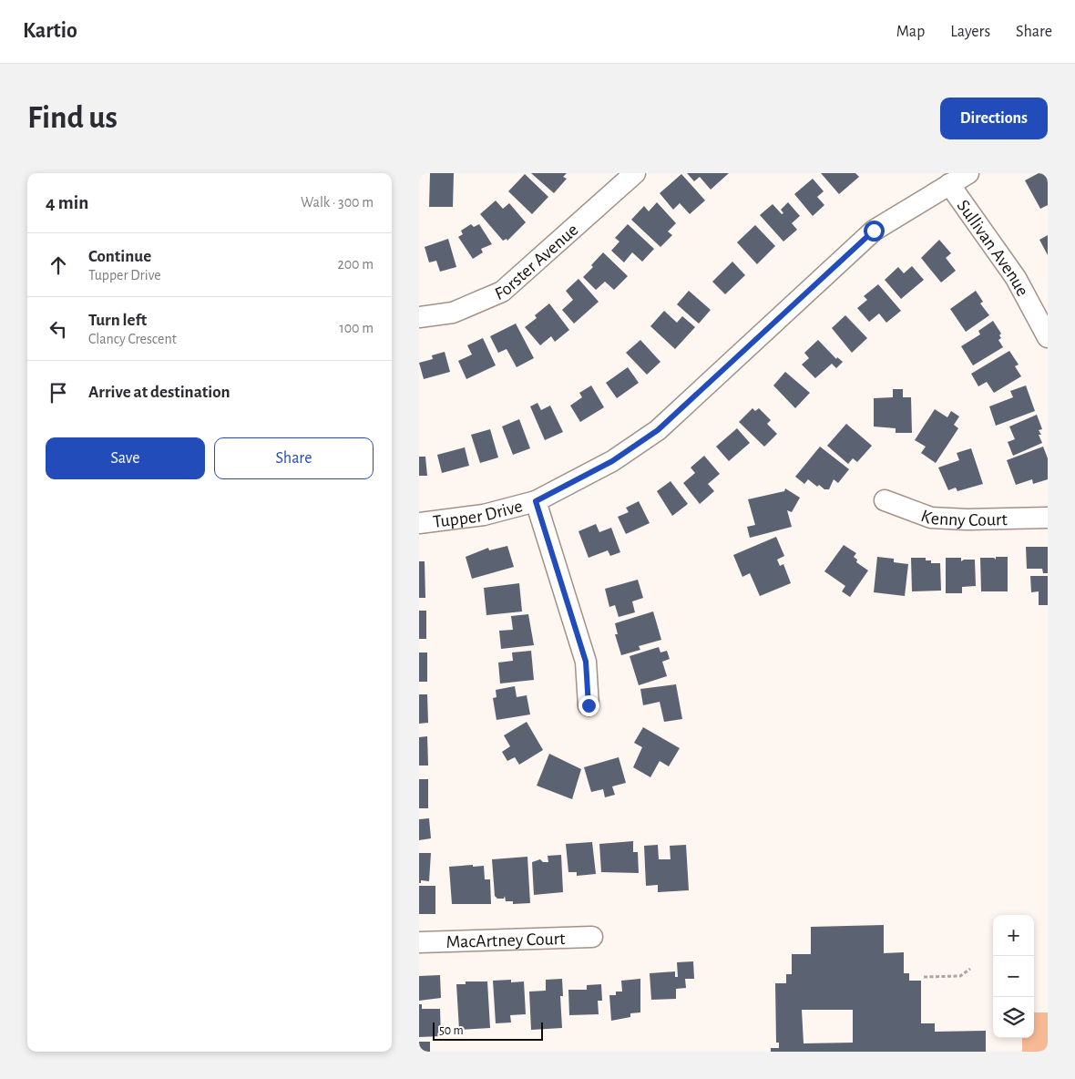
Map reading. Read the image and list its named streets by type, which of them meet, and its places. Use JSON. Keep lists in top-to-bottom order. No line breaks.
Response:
{"streets":{"street":["Sullivan Avenue","Forster Avenue","Tupper Drive","Kenny Court","MacArtney Court"]},"crossings":[["Sullivan Avenue","Tupper Drive"]],"scale_bar":"50 m","page":{"header":"Kartio","nav":["Map","Layers","Share"],"buttons":["Directions",["Save","Share"]],"title":"Find us","heading":["4 min","Walk · 300 m"],"list":[["Continue","Tupper Drive","200 m"],["Turn left","Clancy Crescent","100 m"],"Arrive at destination"],"map_buttons":["+","−"],"scale":"50 m"}}
